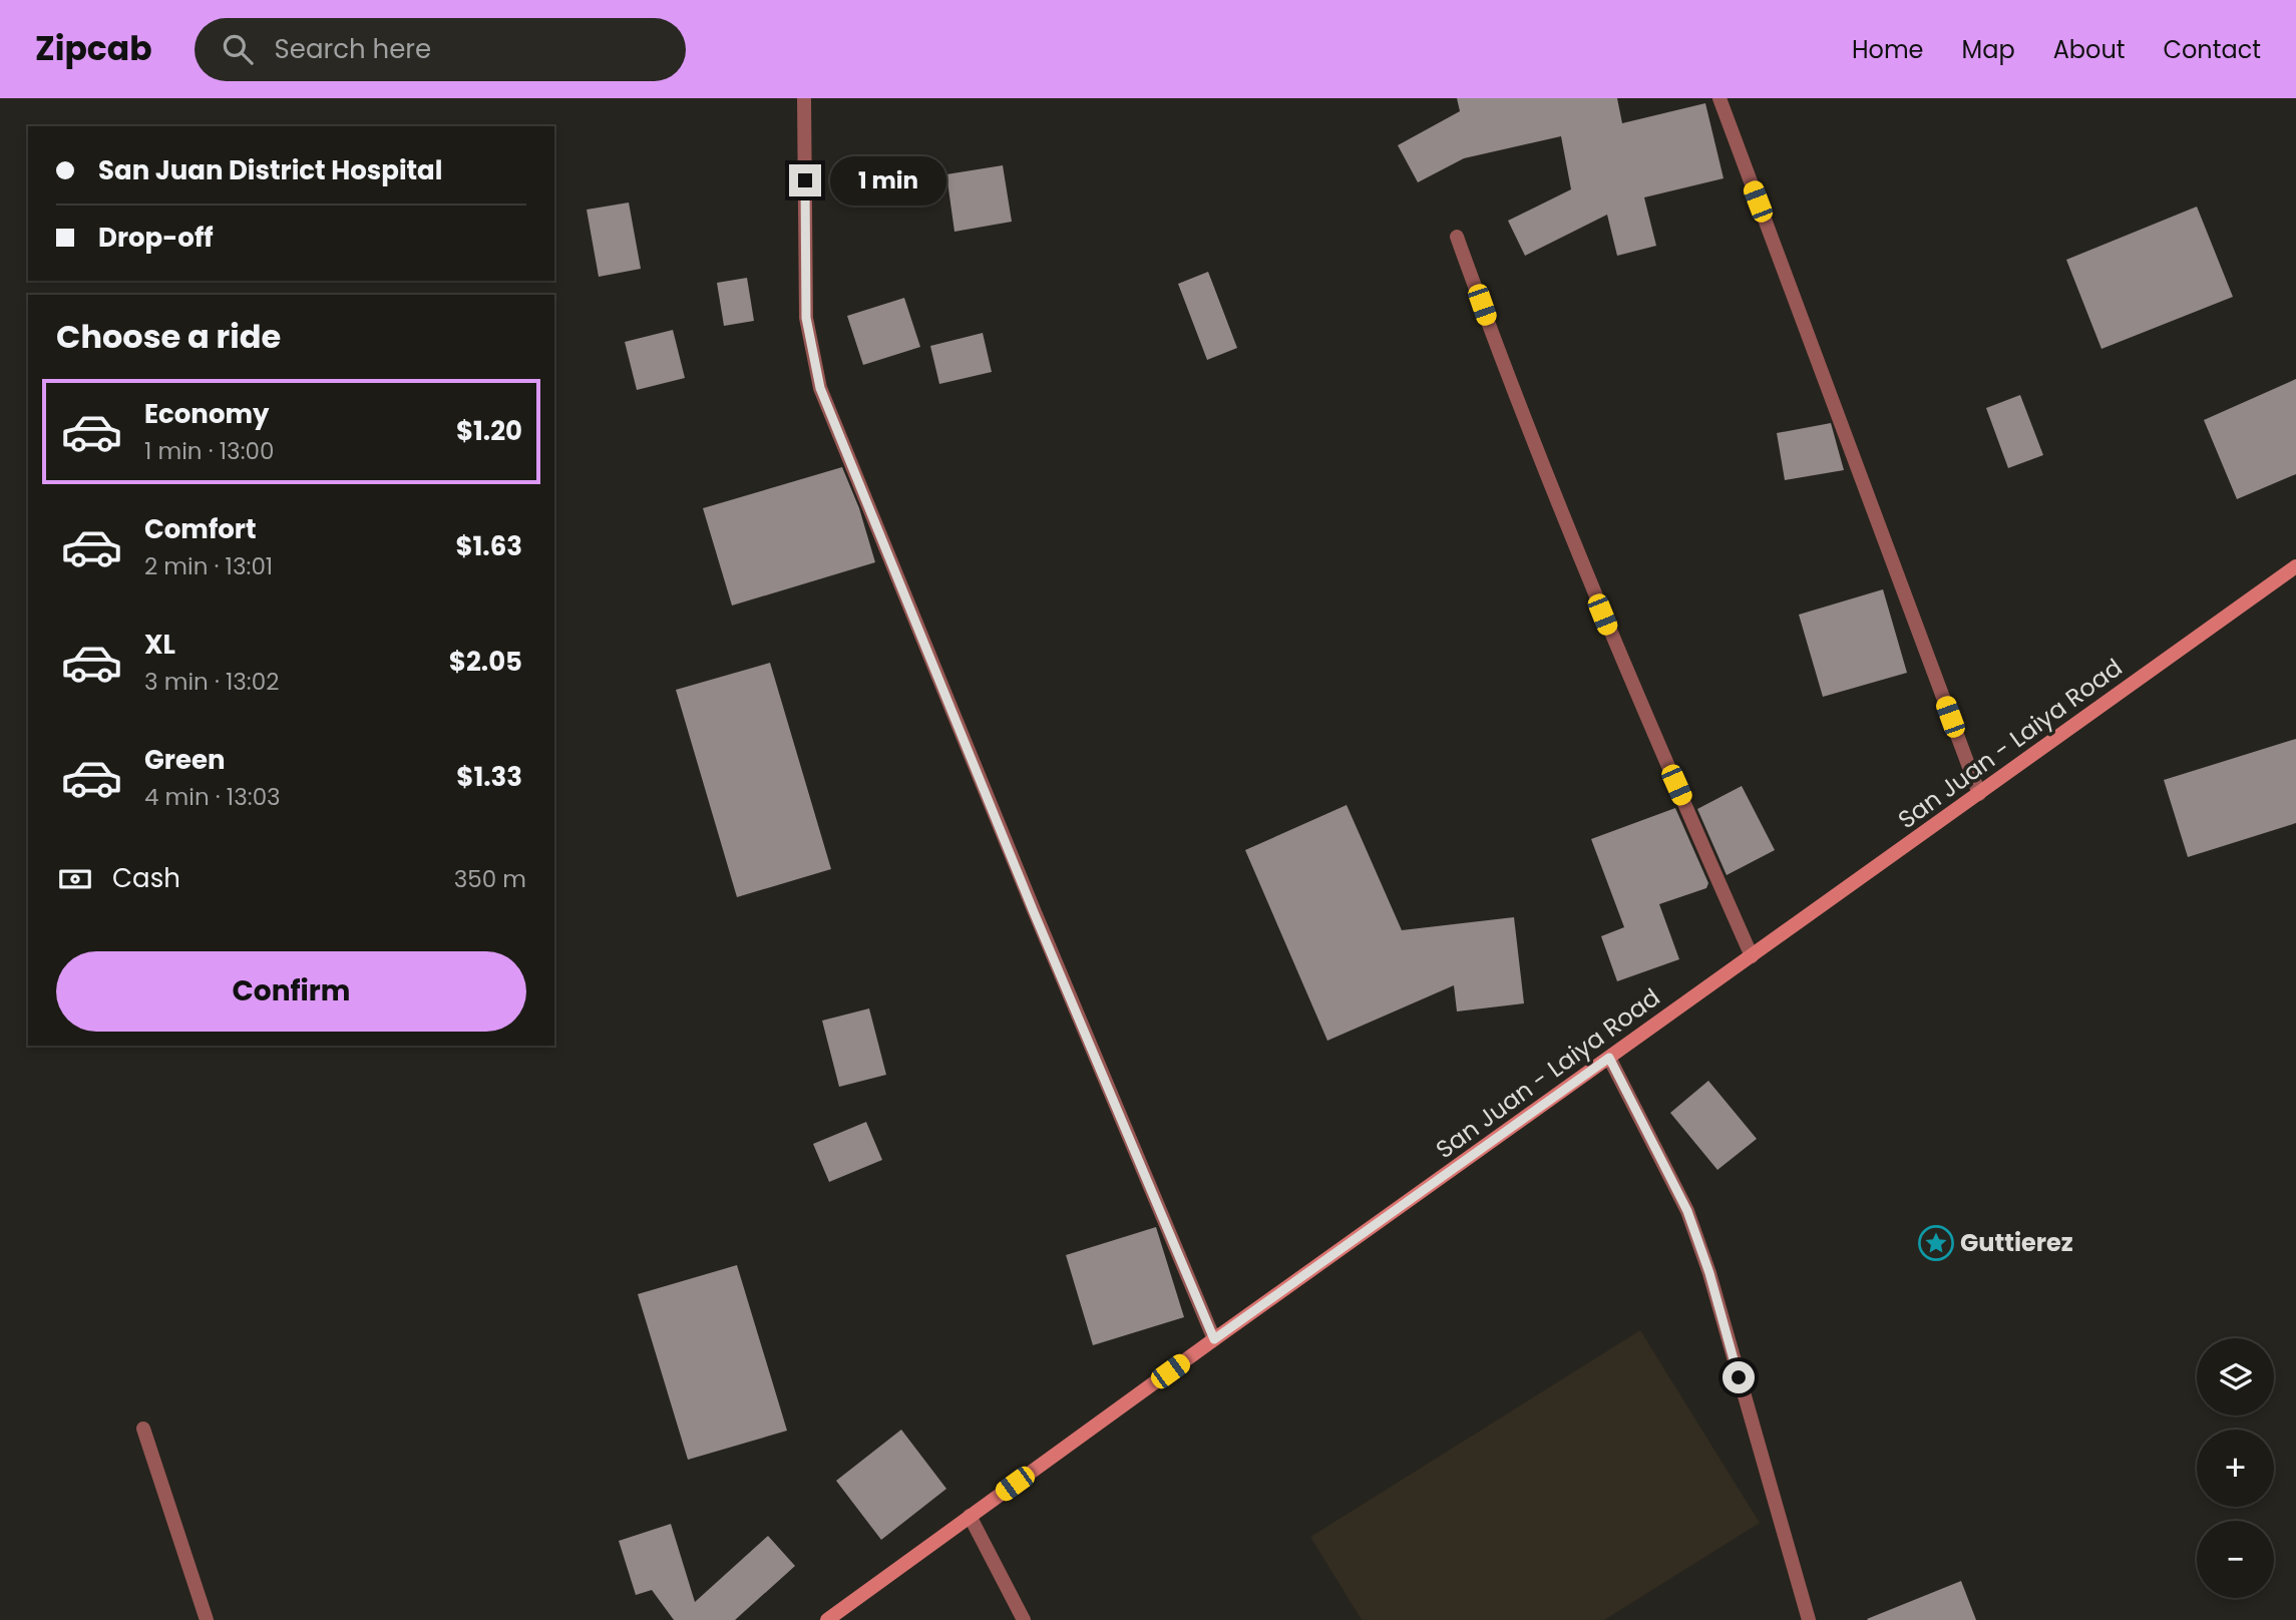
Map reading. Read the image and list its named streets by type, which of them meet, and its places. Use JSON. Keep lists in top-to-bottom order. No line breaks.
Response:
{"streets":{"main road":["San Juan - Laiya Road"]},"places":{"place":["Guttierez"]},"page":{"header":"Zipcab","search":"Search here","nav":["Home","Map","About","Contact"],"banner":["San Juan District Hospital","Drop-off"],"bubble":"1 min","heading":"Choose a ride","list":[{"name":"Economy","note":"1 min · 13:00","value":"$1.20"},{"name":"Comfort","note":"2 min · 13:01","value":"$1.63"},{"name":"XL","note":"3 min · 13:02","value":"$2.05"},{"name":"Green","note":"4 min · 13:03","value":"$1.33"}],"pay":["Cash","350 m"],"buttons":"Confirm","map_buttons":["+","−"]}}
